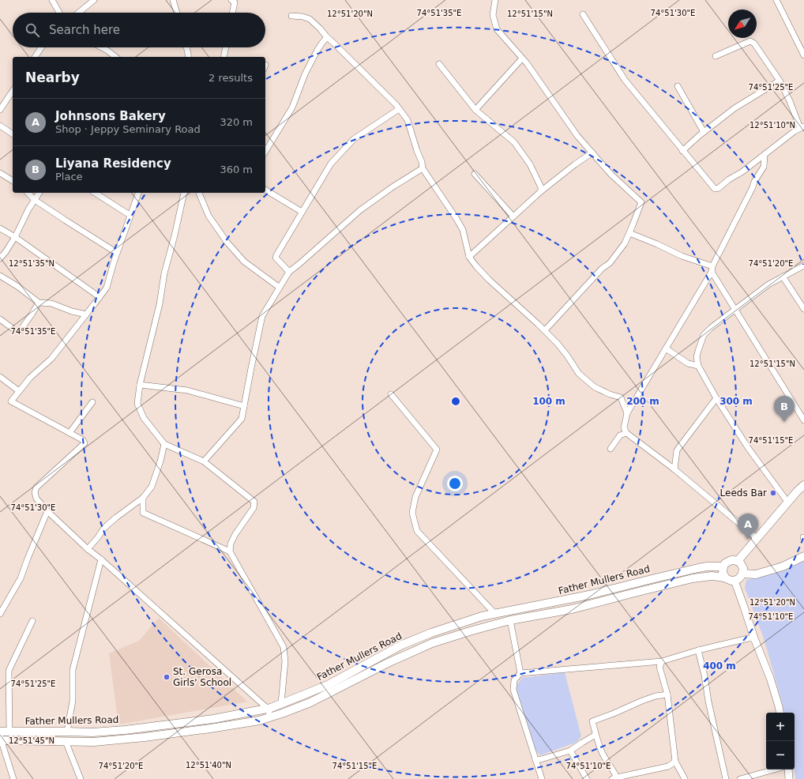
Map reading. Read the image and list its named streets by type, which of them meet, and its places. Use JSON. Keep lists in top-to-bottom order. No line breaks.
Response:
{"streets":{"main road":["Father Mullers Road"]},"places":["Leeds Bar","St. Gerosa Girls' School"],"north":"bottom left","page":{"search":"Search here","heading":["Nearby","2 results"],"list":[{"mark":"A","name":"Johnsons Bakery","note":"Shop · Jeppy Seminary Road","value":"320 m"},{"mark":"B","name":"Liyana Residency","note":"Place","value":"360 m"}],"pins":["B","A"],"map_buttons":["+","−"]},"coordinates":["74°51'35\"E","74°51'30\"E","12°51'20\"N","12°51'15\"N","74°51'25\"E","12°51'10\"N","12°51'35\"N","74°51'20\"E","74°51'15\"E","74°51'10\"E","12°51'45\"N","12°51'40\"N"],"rings":["100 m","200 m","300 m","400 m"]}
